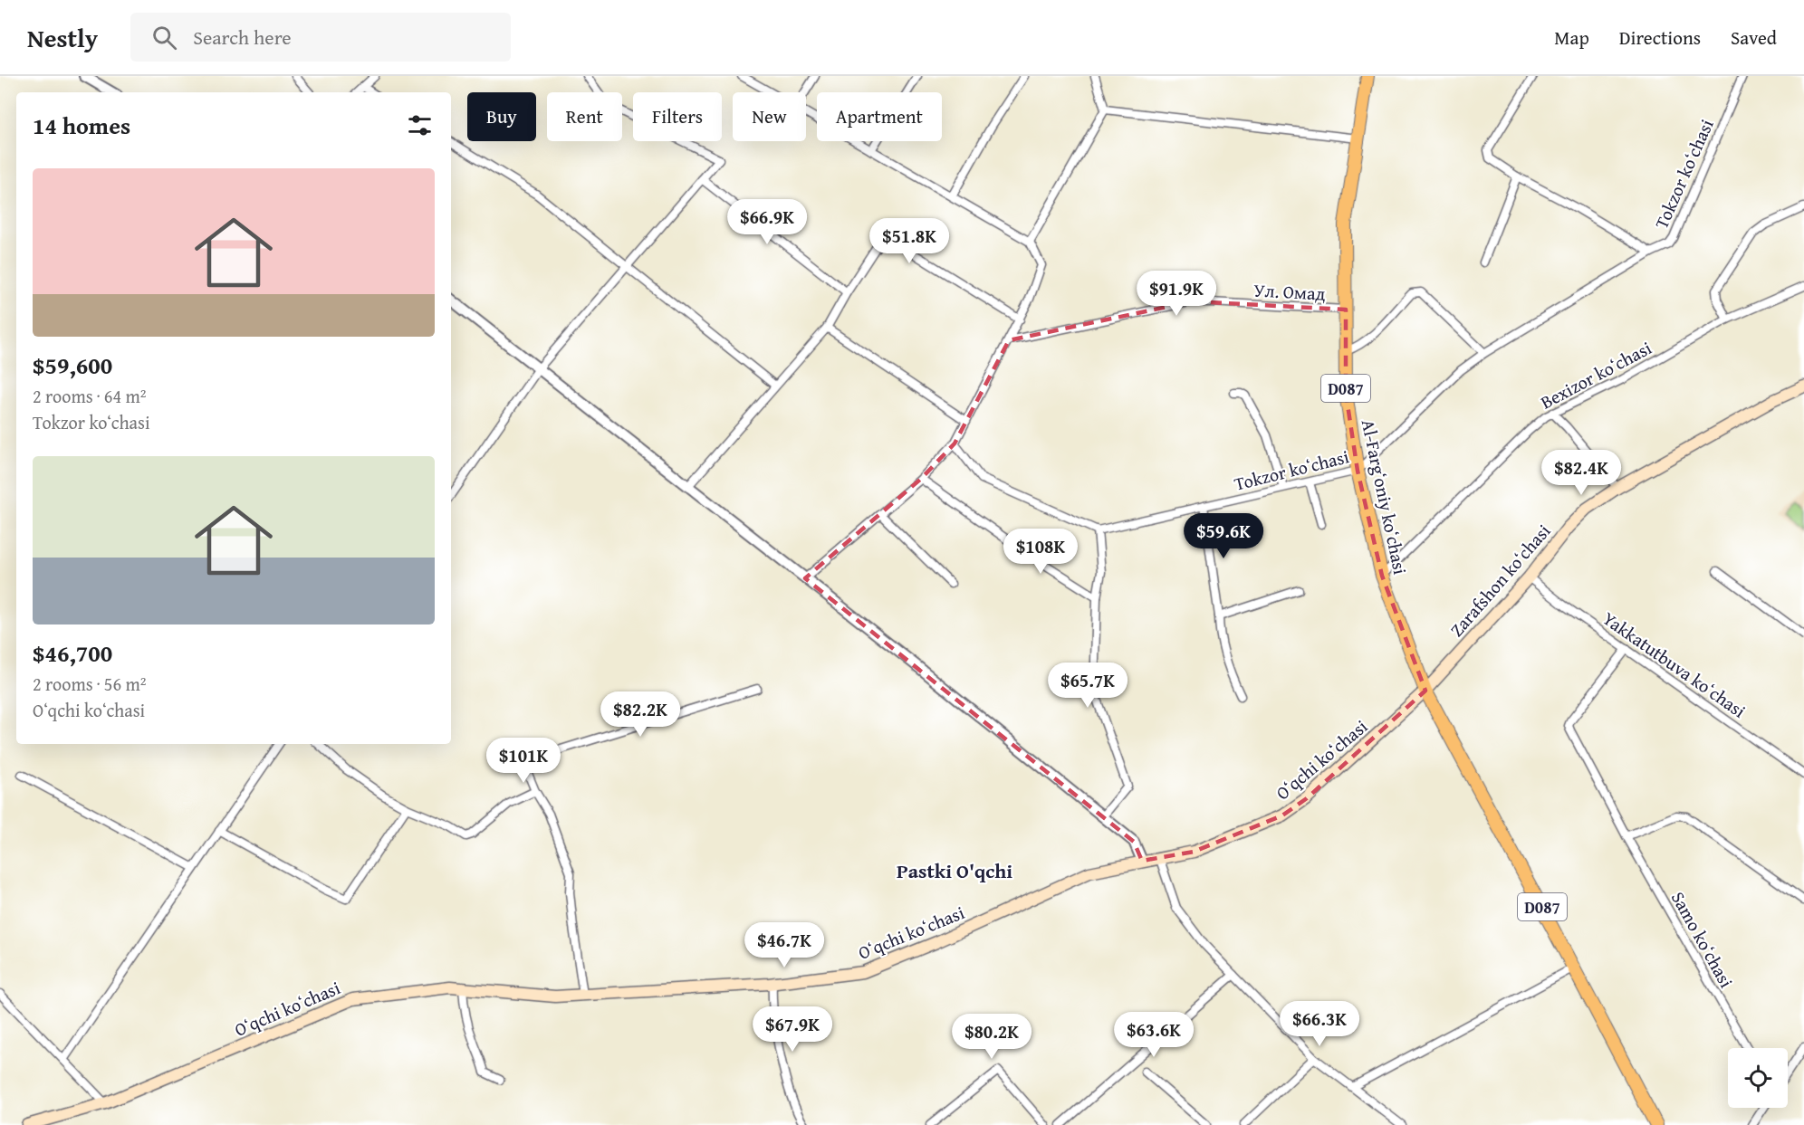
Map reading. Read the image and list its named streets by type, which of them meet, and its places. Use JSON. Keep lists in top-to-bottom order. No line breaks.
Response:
{"streets":{"main road":["D087","Al-Fargʻoniy koʻchasi","Zarafshon koʻchasi","Oʻqchi koʻchasi"],"street":["Tokzor koʻchasi","Ул. Омад","Bexizor koʻchasi","Yakkatutbuva koʻchasi","Samo koʻchasi"]},"crossings":[["Tokzor koʻchasi","Al-Fargʻoniy koʻchasi"],["Ул. Омад","Al-Fargʻoniy koʻchasi"],["Bexizor koʻchasi","Al-Fargʻoniy koʻchasi"],["D087","Al-Fargʻoniy koʻchasi"],["D087","Zarafshon koʻchasi"],["D087","Oʻqchi koʻchasi"],["Al-Fargʻoniy koʻchasi","Zarafshon koʻchasi"],["Al-Fargʻoniy koʻchasi","Oʻqchi koʻchasi"],["Zarafshon koʻchasi","Yakkatutbuva koʻchasi"],["Zarafshon koʻchasi","Oʻqchi koʻchasi"],["Yakkatutbuva koʻchasi","Samo koʻchasi"]],"districts":["Pastki O'qchi"],"page":{"header":"Nestly","search":"Search here","nav":["Map","Directions","Saved"],"chip":["Buy","Rent","Filters","New","Apartment"],"heading":"14 homes","list":[{"name":"$59,600","note":"2 rooms · 64 m² · Tokzor koʻchasi"},{"name":"$46,700","note":"2 rooms · 56 m² · Oʻqchi koʻchasi"}],"price":["$66.9K","$51.8K","$91.9K","$82.4K","$59.6K","$108K","$65.7K","$82.2K","$101K","$46.7K","$66.3K","$67.9K","$63.6K","$80.2K"]}}
